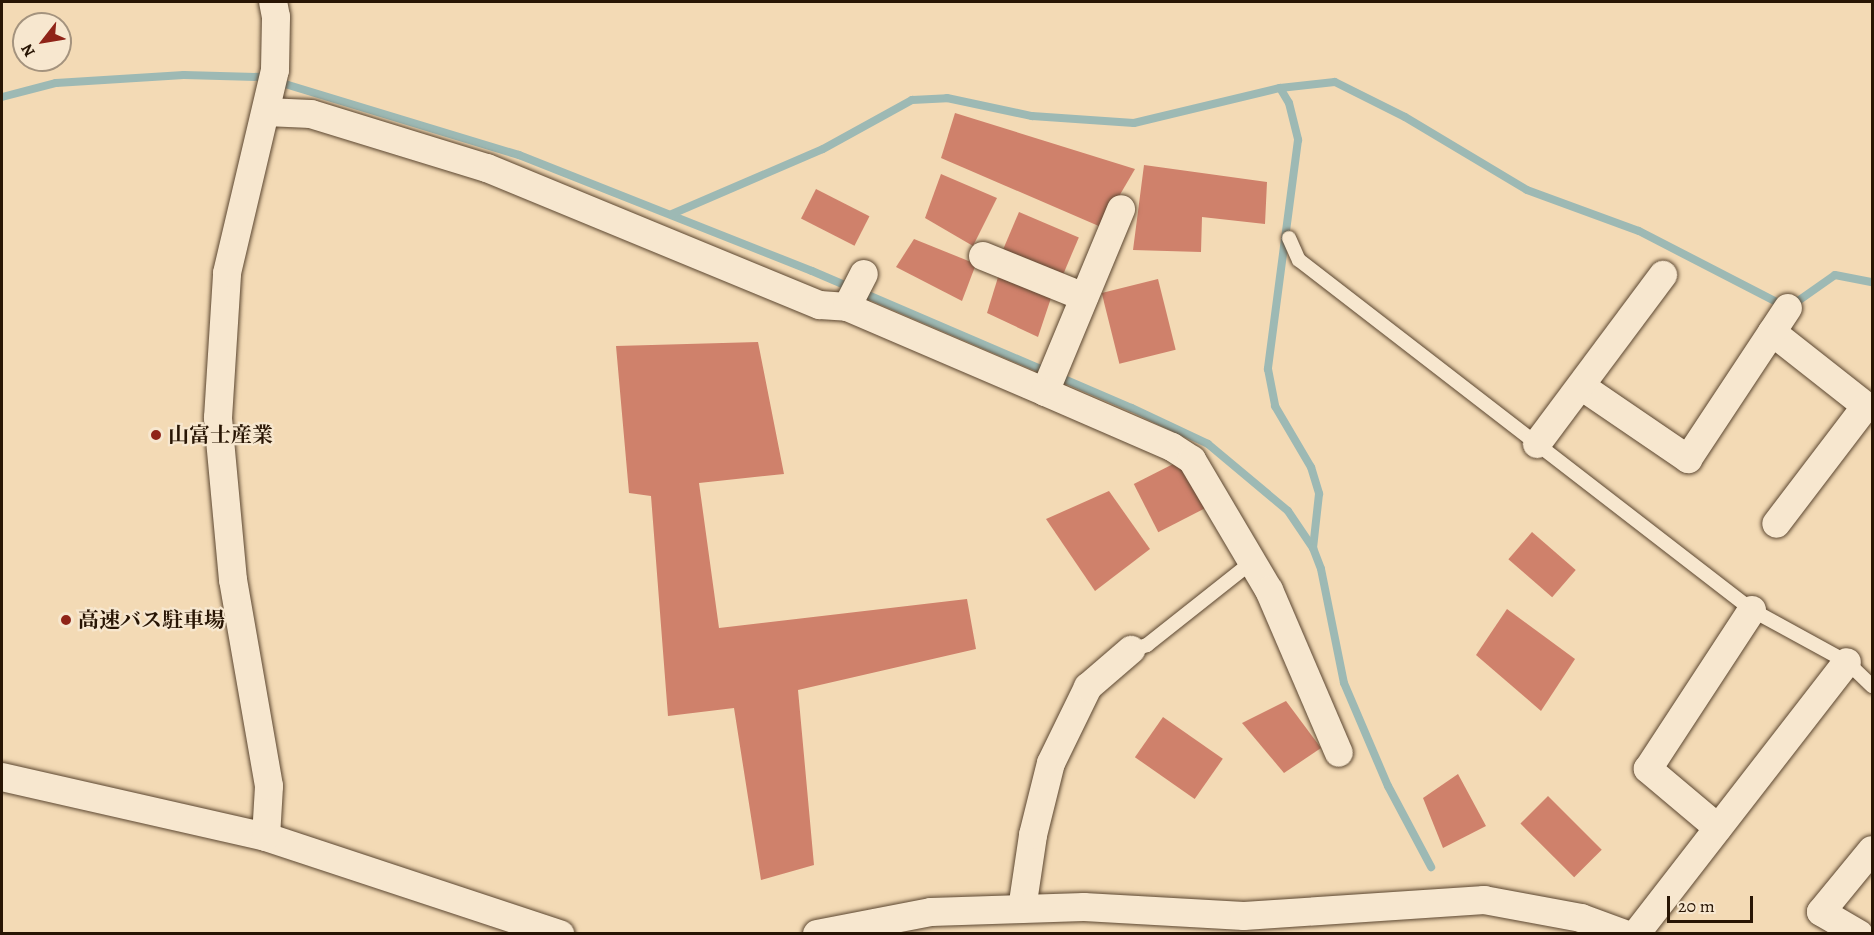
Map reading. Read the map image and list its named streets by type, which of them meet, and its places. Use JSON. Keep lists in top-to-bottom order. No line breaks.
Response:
{"places":["山富士産業","高速バス駐車場"],"scale_bar":"20 m","north":"bottom left"}
